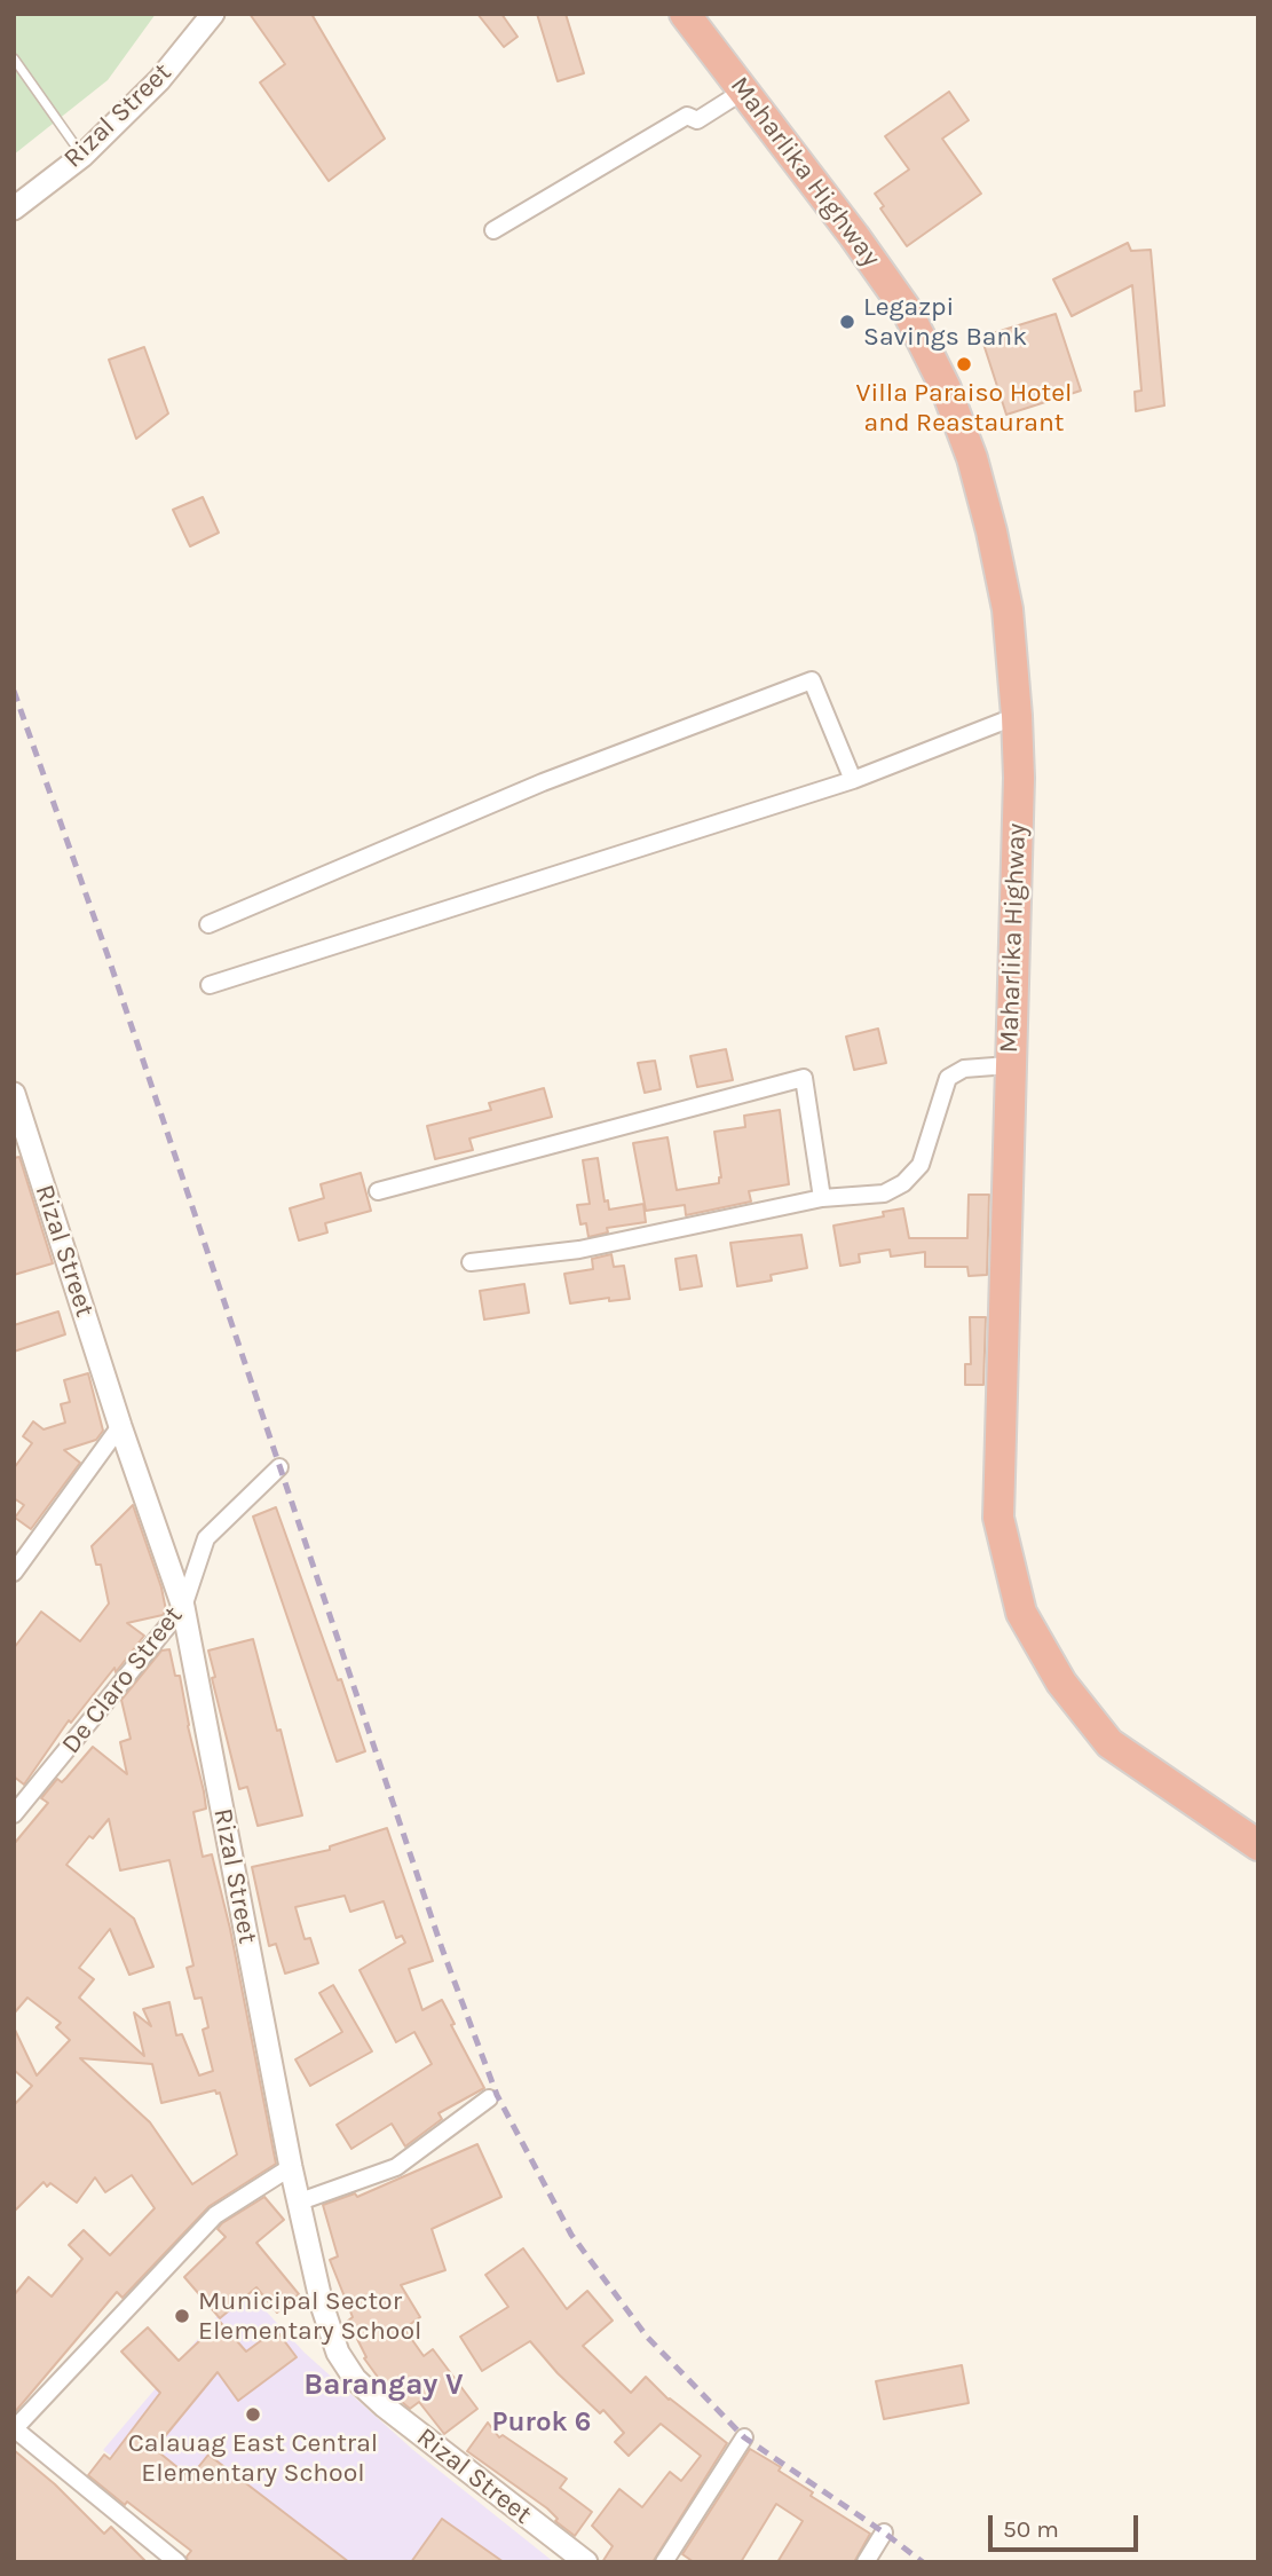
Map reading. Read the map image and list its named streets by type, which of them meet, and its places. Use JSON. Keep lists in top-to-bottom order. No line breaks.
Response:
{"streets":{"highway":["Maharlika Highway"],"street":["Rizal Street","De Claro Street"]},"crossings":[["Rizal Street","De Claro Street"]],"districts":["Barangay V","Purok 6"],"places":["Legazpi Savings Bank","Villa Paraiso Hotel and Reastaurant","Municipal Sector Elementary School","Calauag East Central Elementary School"],"scale_bar":"50 m"}
